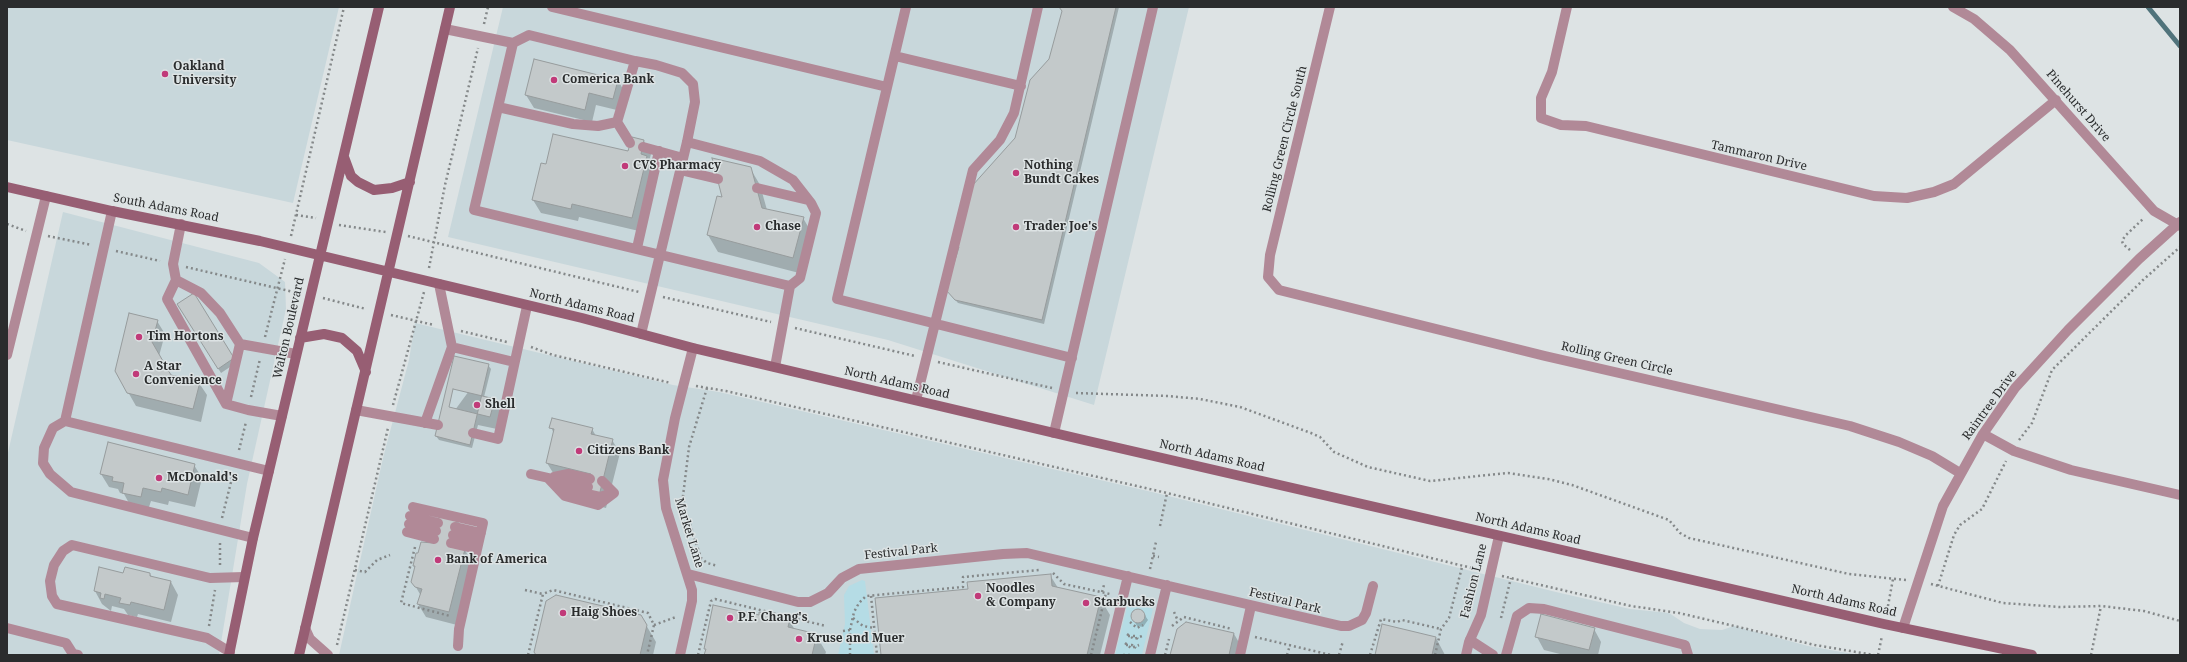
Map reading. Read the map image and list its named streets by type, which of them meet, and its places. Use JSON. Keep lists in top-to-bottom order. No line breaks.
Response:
{"streets":{"main road":["South Adams Road","North Adams Road","Walton Boulevard"],"street":["Pinehurst Drive","Rolling Green Circle South","Tammaron Drive","Rolling Green Circle","Raintree Drive","Market Lane","Festival Park","Fashion Lane"]},"crossings":[["Pinehurst Drive","Tammaron Drive"],["Pinehurst Drive","Raintree Drive"],["Rolling Green Circle South","Rolling Green Circle"],["South Adams Road","North Adams Road"],["South Adams Road","Walton Boulevard"],["North Adams Road","Raintree Drive"],["North Adams Road","Market Lane"],["North Adams Road","Fashion Lane"],["Rolling Green Circle","Raintree Drive"],["Market Lane","Festival Park"]],"places":["Oakland University","Comerica Bank","CVS Pharmacy","Nothing Bundt Cakes","Chase","Trader Joe's","Tim Hortons","A Star Convenience","Shell","Citizens Bank","McDonald's","Bank of America","Noodles & Company","Starbucks","Haig Shoes","P.F. Chang's","Kruse and Muer"]}
